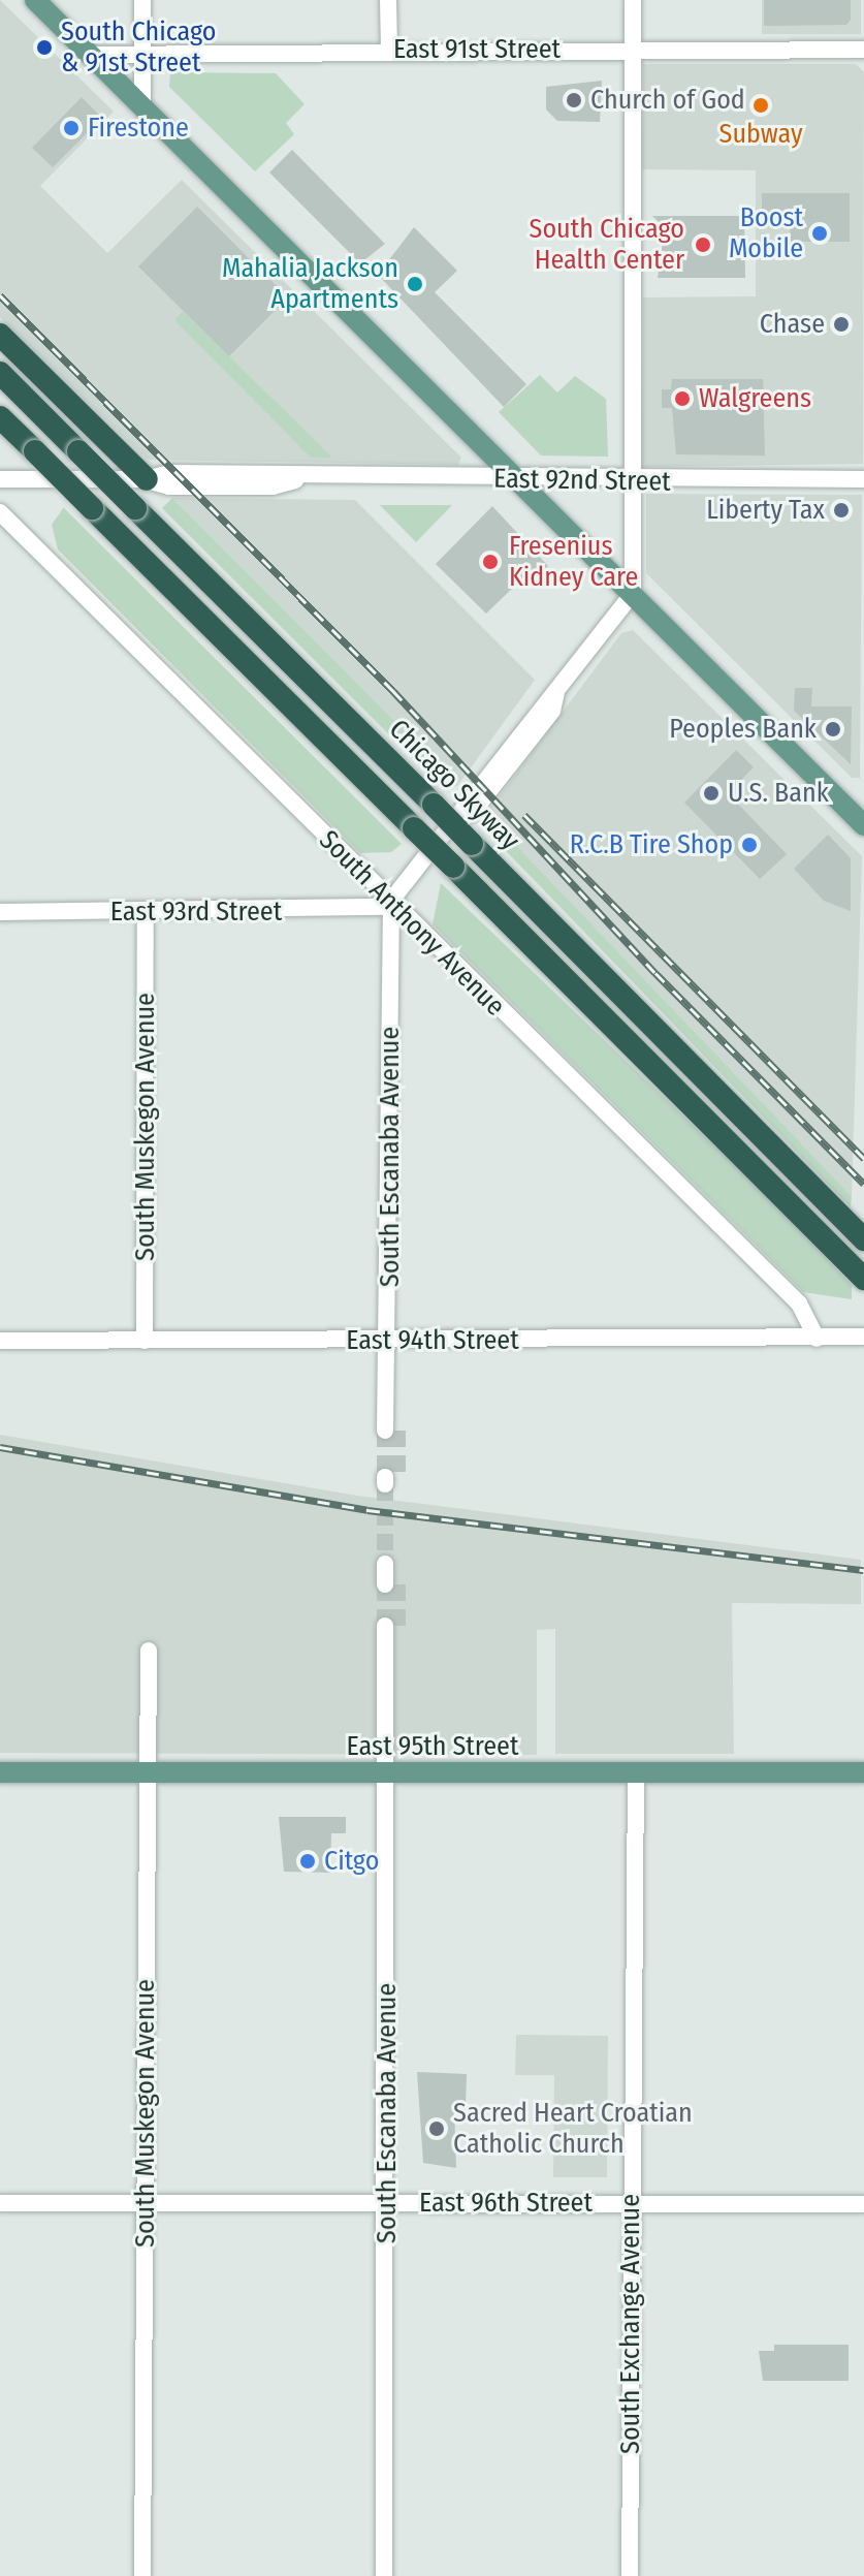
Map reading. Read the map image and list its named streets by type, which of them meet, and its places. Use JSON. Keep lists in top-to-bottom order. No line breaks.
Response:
{"streets":{"highway":["Chicago Skyway"],"main road":["East 95th Street"],"street":["East 91st Street","East 92nd Street","East 93rd Street","South Anthony Avenue","South Muskegon Avenue","South Escanaba Avenue","East 94th Street","East 96th Street","South Exchange Avenue"]},"crossings":[["East 93rd Street","South Anthony Avenue"],["East 93rd Street","South Muskegon Avenue"],["East 93rd Street","South Escanaba Avenue"],["South Anthony Avenue","South Escanaba Avenue"],["South Anthony Avenue","East 94th Street"],["South Muskegon Avenue","East 94th Street"],["South Muskegon Avenue","East 95th Street"],["South Muskegon Avenue","East 96th Street"],["South Escanaba Avenue","East 94th Street"],["South Escanaba Avenue","East 95th Street"],["South Escanaba Avenue","East 96th Street"],["East 95th Street","South Exchange Avenue"],["East 96th Street","South Exchange Avenue"]],"places":["South Chicago & 91st Street","Church of God","Subway","Firestone","Boost Mobile","South Chicago Health Center","Mahalia Jackson Apartments","Chase","Walgreens","Liberty Tax","Fresenius Kidney Care","Peoples Bank","U.S. Bank","R.C.B Tire Shop","Citgo","Sacred Heart Croatian Catholic Church"]}
